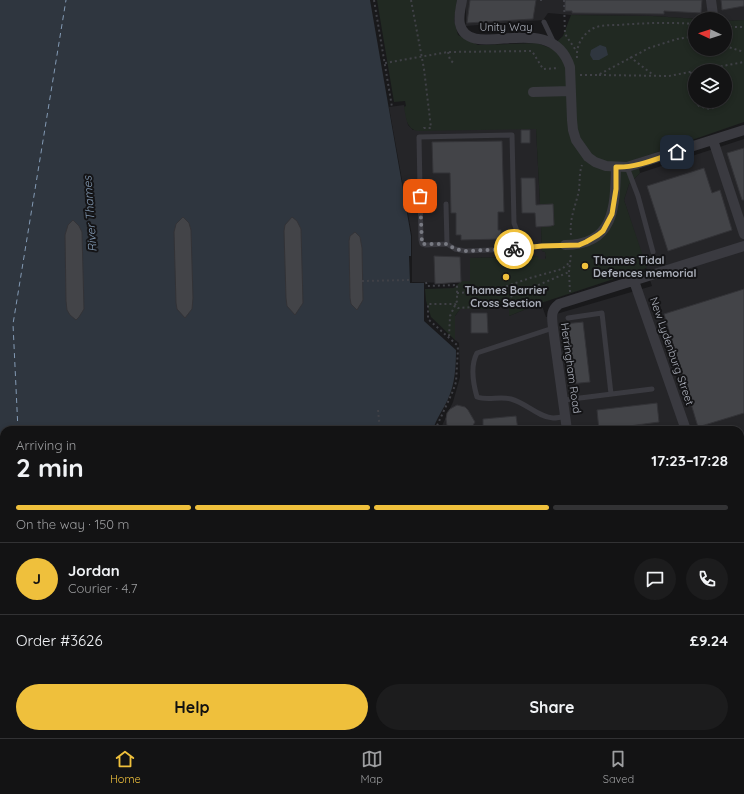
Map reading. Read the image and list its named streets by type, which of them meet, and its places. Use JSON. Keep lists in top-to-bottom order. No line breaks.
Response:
{"streets":{"street":["Unity Way","New Lydenburg Street","Herringham Road"]},"water":["River Thames"],"places":["Thames Tidal Defences memorial","Thames Barrier Cross Section"],"north":"left","page":{"heading":["2 min","Arriving in","17:23–17:28"],"panel":["Jordan","Courier · 4.7","Order #3626","£9.24"],"bar":"On the way · 150 m","round":"J","buttons":["Help","Share"],"tabs":["Home","Map","Saved"]}}
